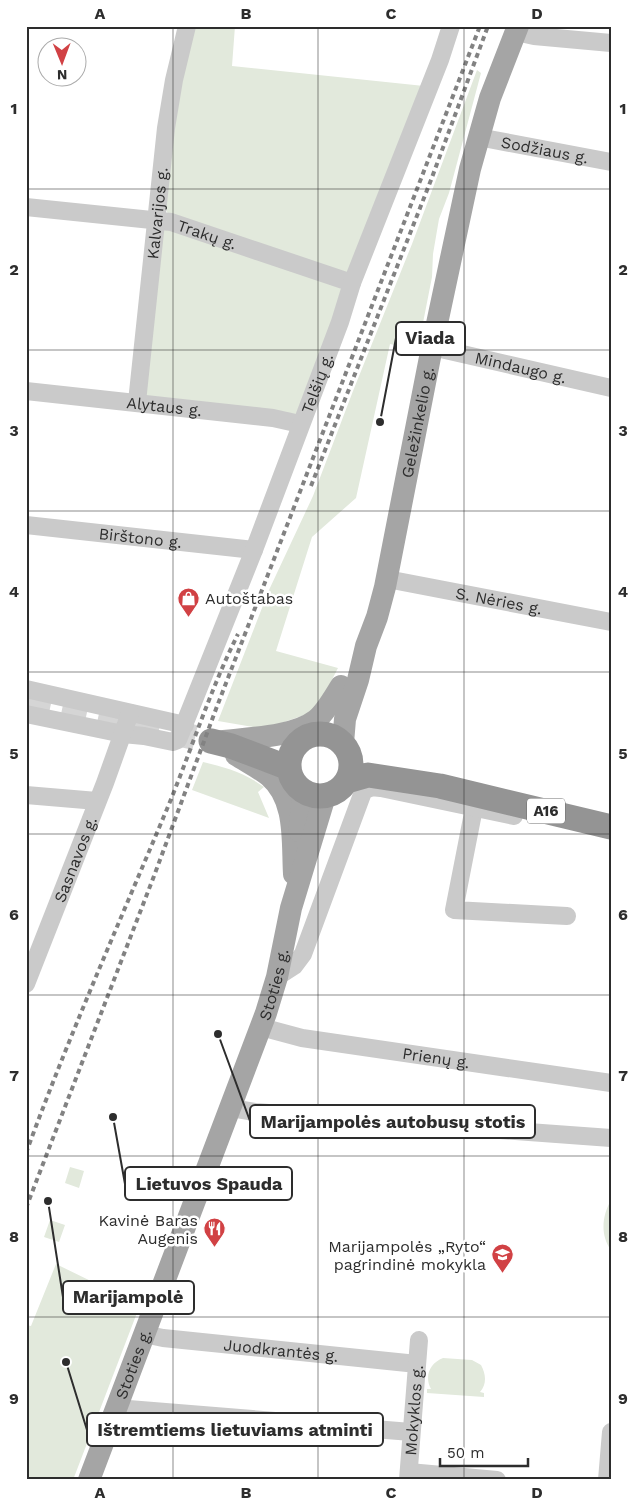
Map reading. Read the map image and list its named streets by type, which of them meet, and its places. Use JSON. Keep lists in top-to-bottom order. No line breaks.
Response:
{"streets":{"highway":["A16"],"main road":["Geležinkelio g.","Stoties g."],"street":["Sodžiaus g.","Kalvarijos g.","Trakų g.","Mindaugo g.","Telšių g.","Alytaus g.","Birštono g.","S. Nėries g.","Sasnavos g.","Prienų g.","Juodkrantės g.","Mokyklos g."]},"crossings":[["Sodžiaus g.","Geležinkelio g."],["Kalvarijos g.","Trakų g."],["Kalvarijos g.","Alytaus g."],["Trakų g.","Telšių g."],["Mindaugo g.","Geležinkelio g."],["Telšių g.","Alytaus g."],["Telšių g.","Birštono g."],["Geležinkelio g.","S. Nėries g."],["Geležinkelio g.","A16"],["Geležinkelio g.","Stoties g."],["A16","Stoties g."],["Stoties g.","Prienų g."],["Stoties g.","Juodkrantės g."],["Juodkrantės g.","Mokyklos g."]],"places":{"other":["Viada","Marijampolės autobusų stotis","Lietuvos Spauda","Marijampolė","Ištremtiems lietuviams atminti"],"shop":["Autoštabas"],"restaurant":["Kavinė Baras Augenis"],"school or university":["Marijampolės „Ryto“ pagrindinė mokykla"]},"scale_bar":"50 m","north":"bottom","grid":{"columns":["A","B","C","D"],"rows":["1","2","3","4","5","6","7","8","9"]}}
